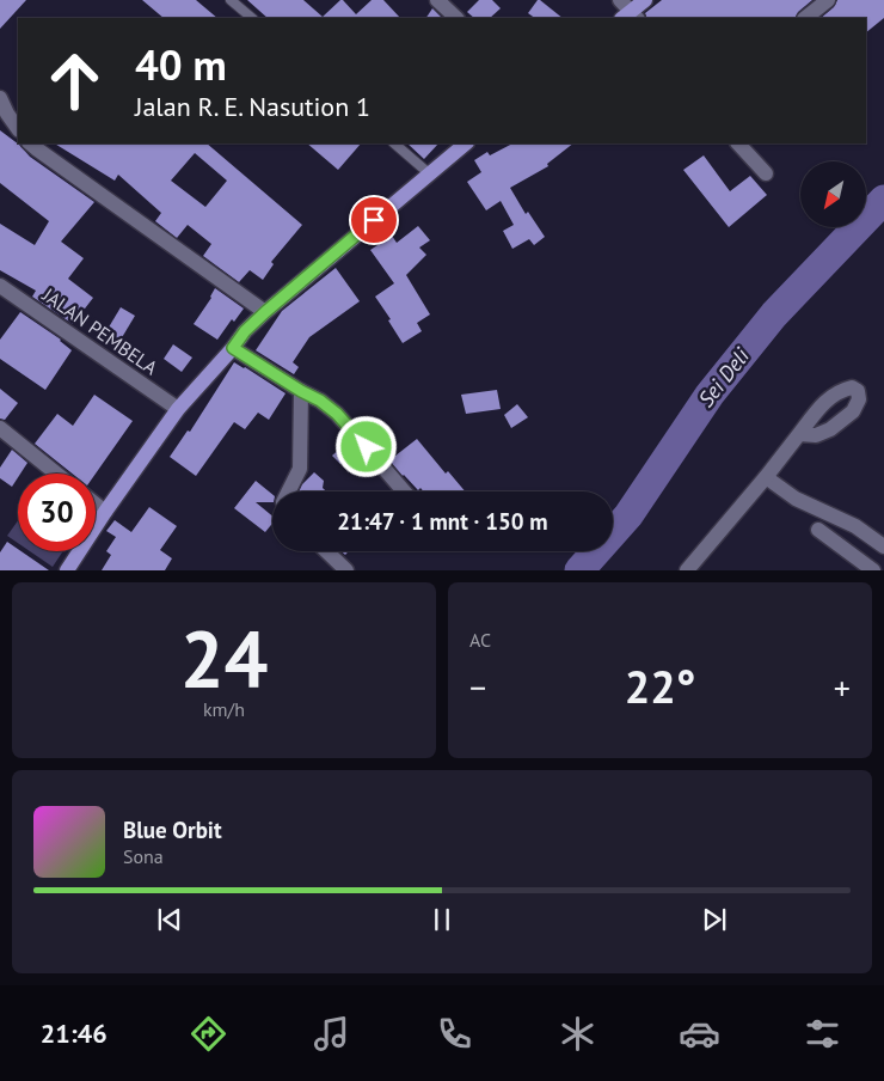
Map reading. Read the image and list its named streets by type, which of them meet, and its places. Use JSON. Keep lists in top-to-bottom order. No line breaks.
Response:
{"streets":{"street":["JALAN PEMBELA"]},"water":["Sei Deli"],"north":"bottom left","page":{"turn":["40 m","Jalan R. E. Nasution 1"],"limit":"30","trip":"21:47 · 1 mnt · 150 m","tile":[["24","km/h"],"AC"],"heat":["−","22°","+"],"song":["Blue Orbit","Sona"],"tabs":"21:46"}}
